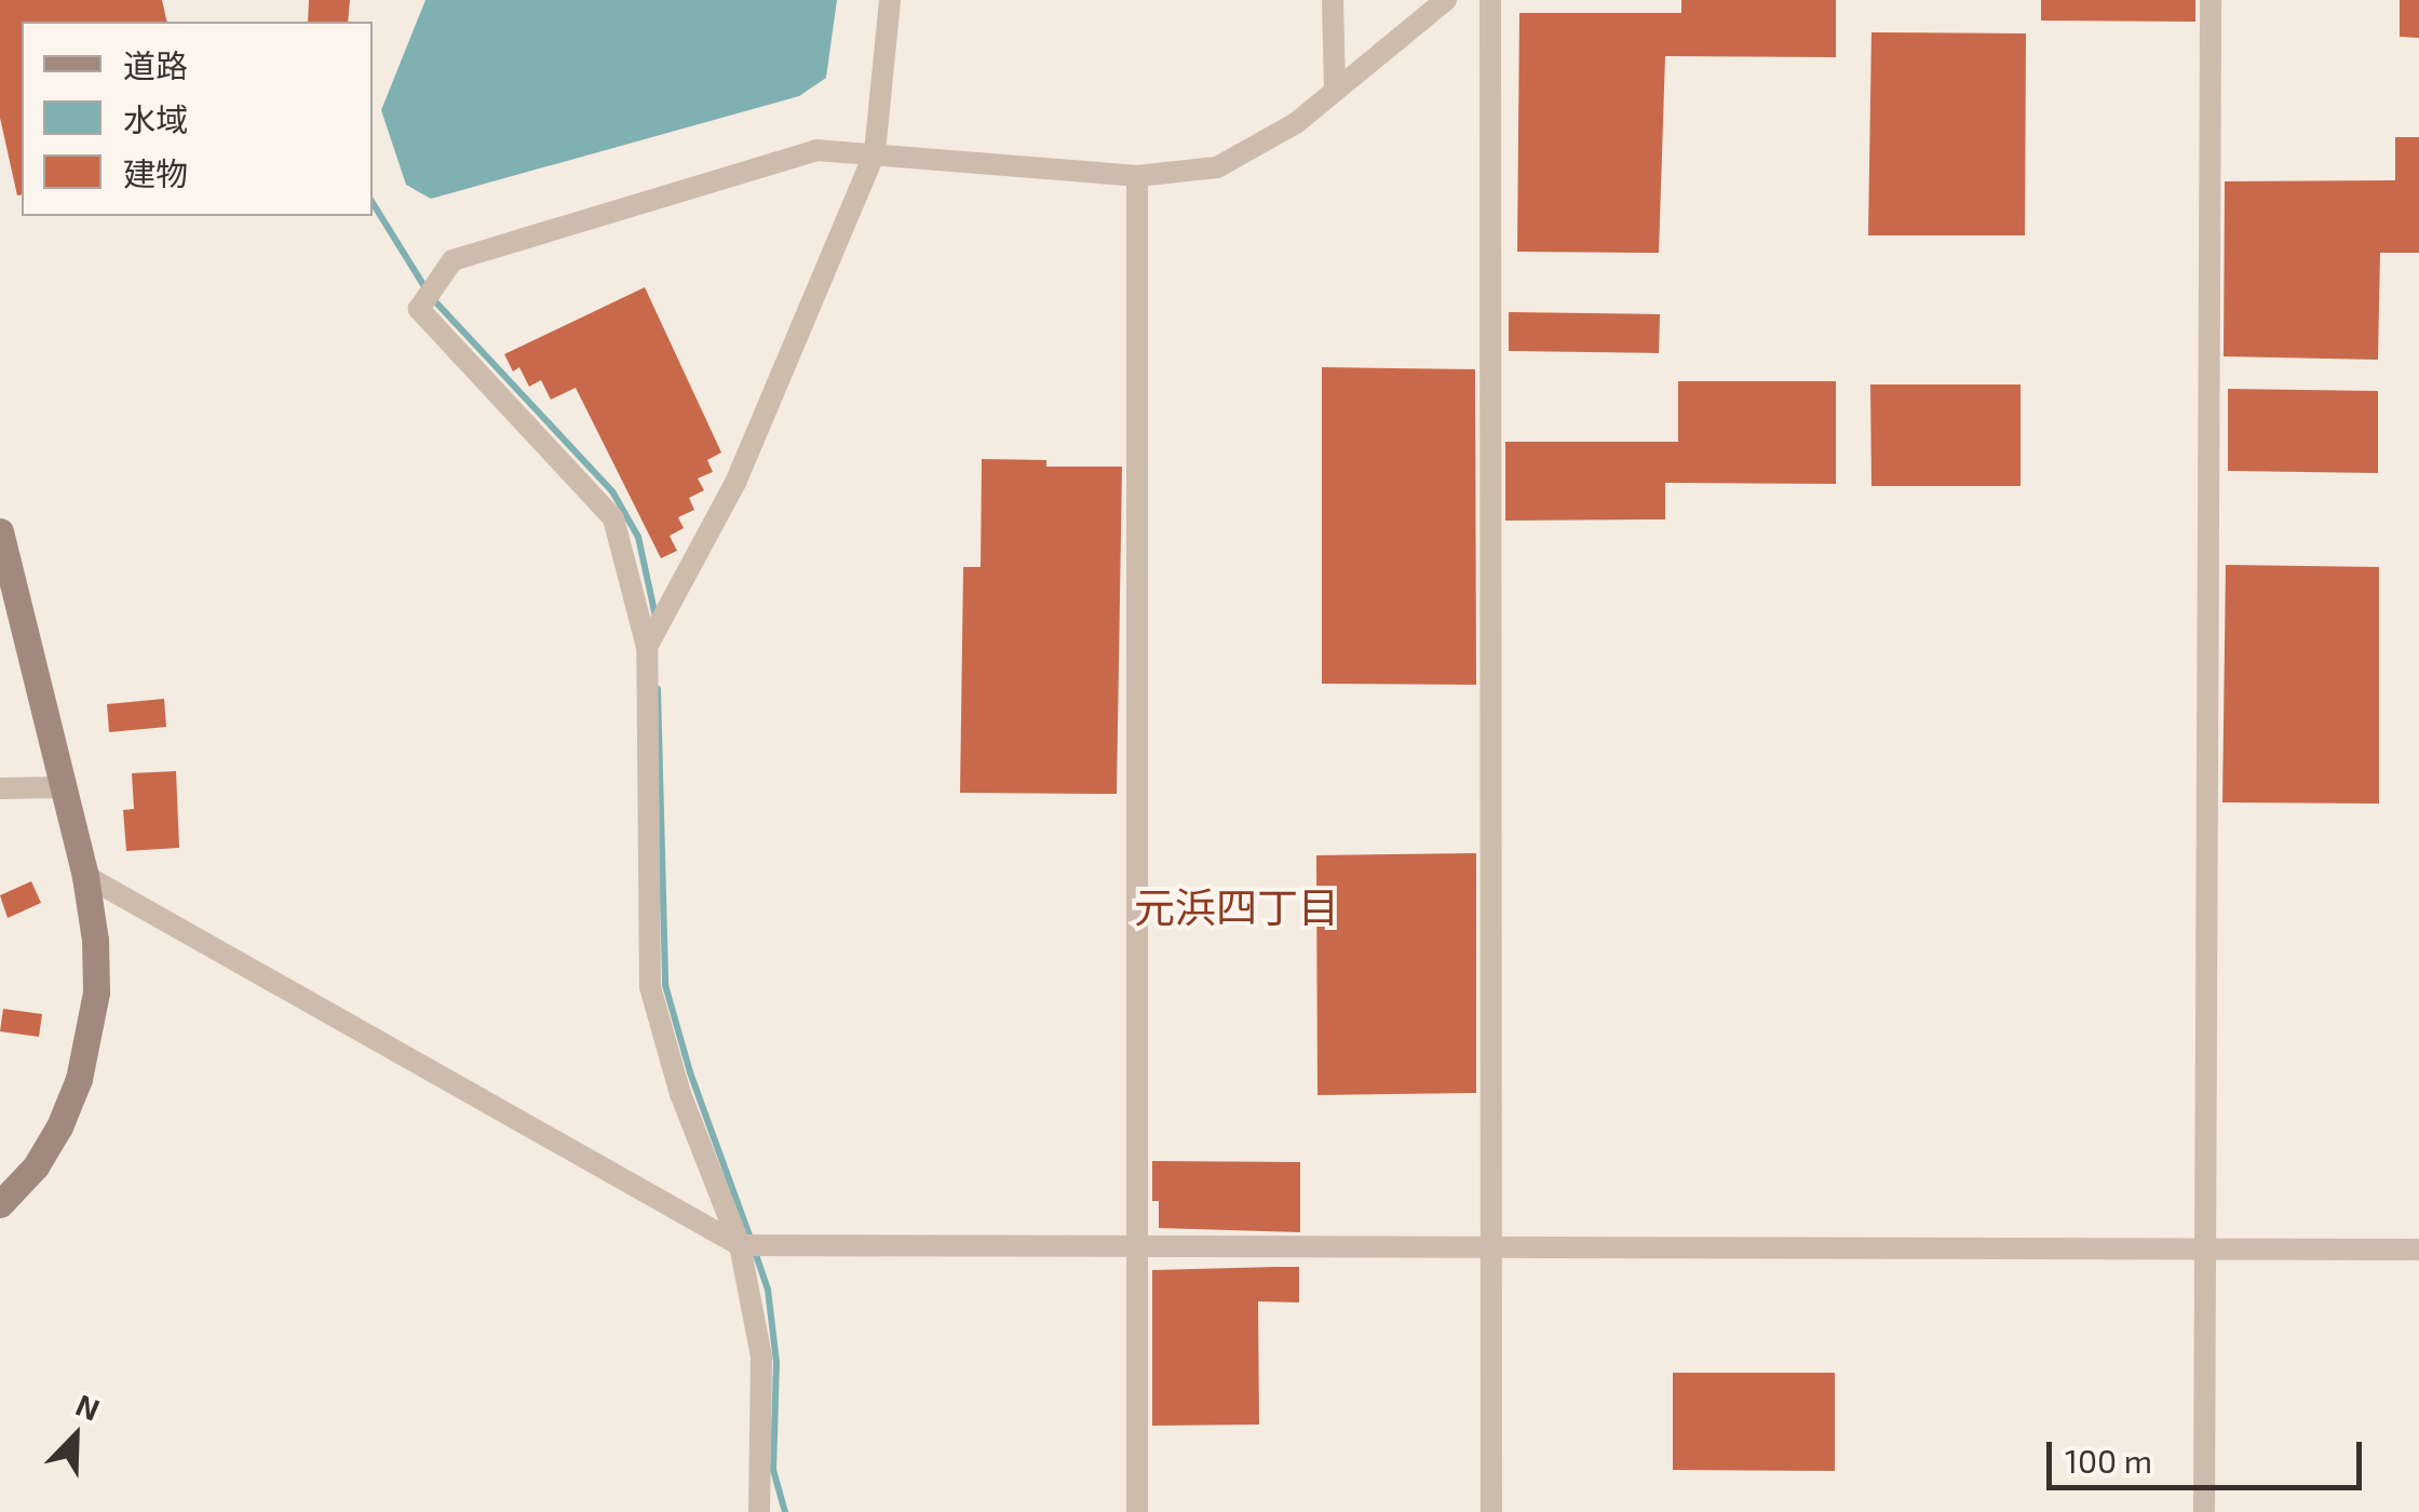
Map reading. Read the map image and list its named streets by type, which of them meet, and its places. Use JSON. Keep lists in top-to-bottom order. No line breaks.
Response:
{"districts":["元浜四丁目"],"legend":["道路","水域","建物"],"scale_bar":"100 m","north":"top right"}
